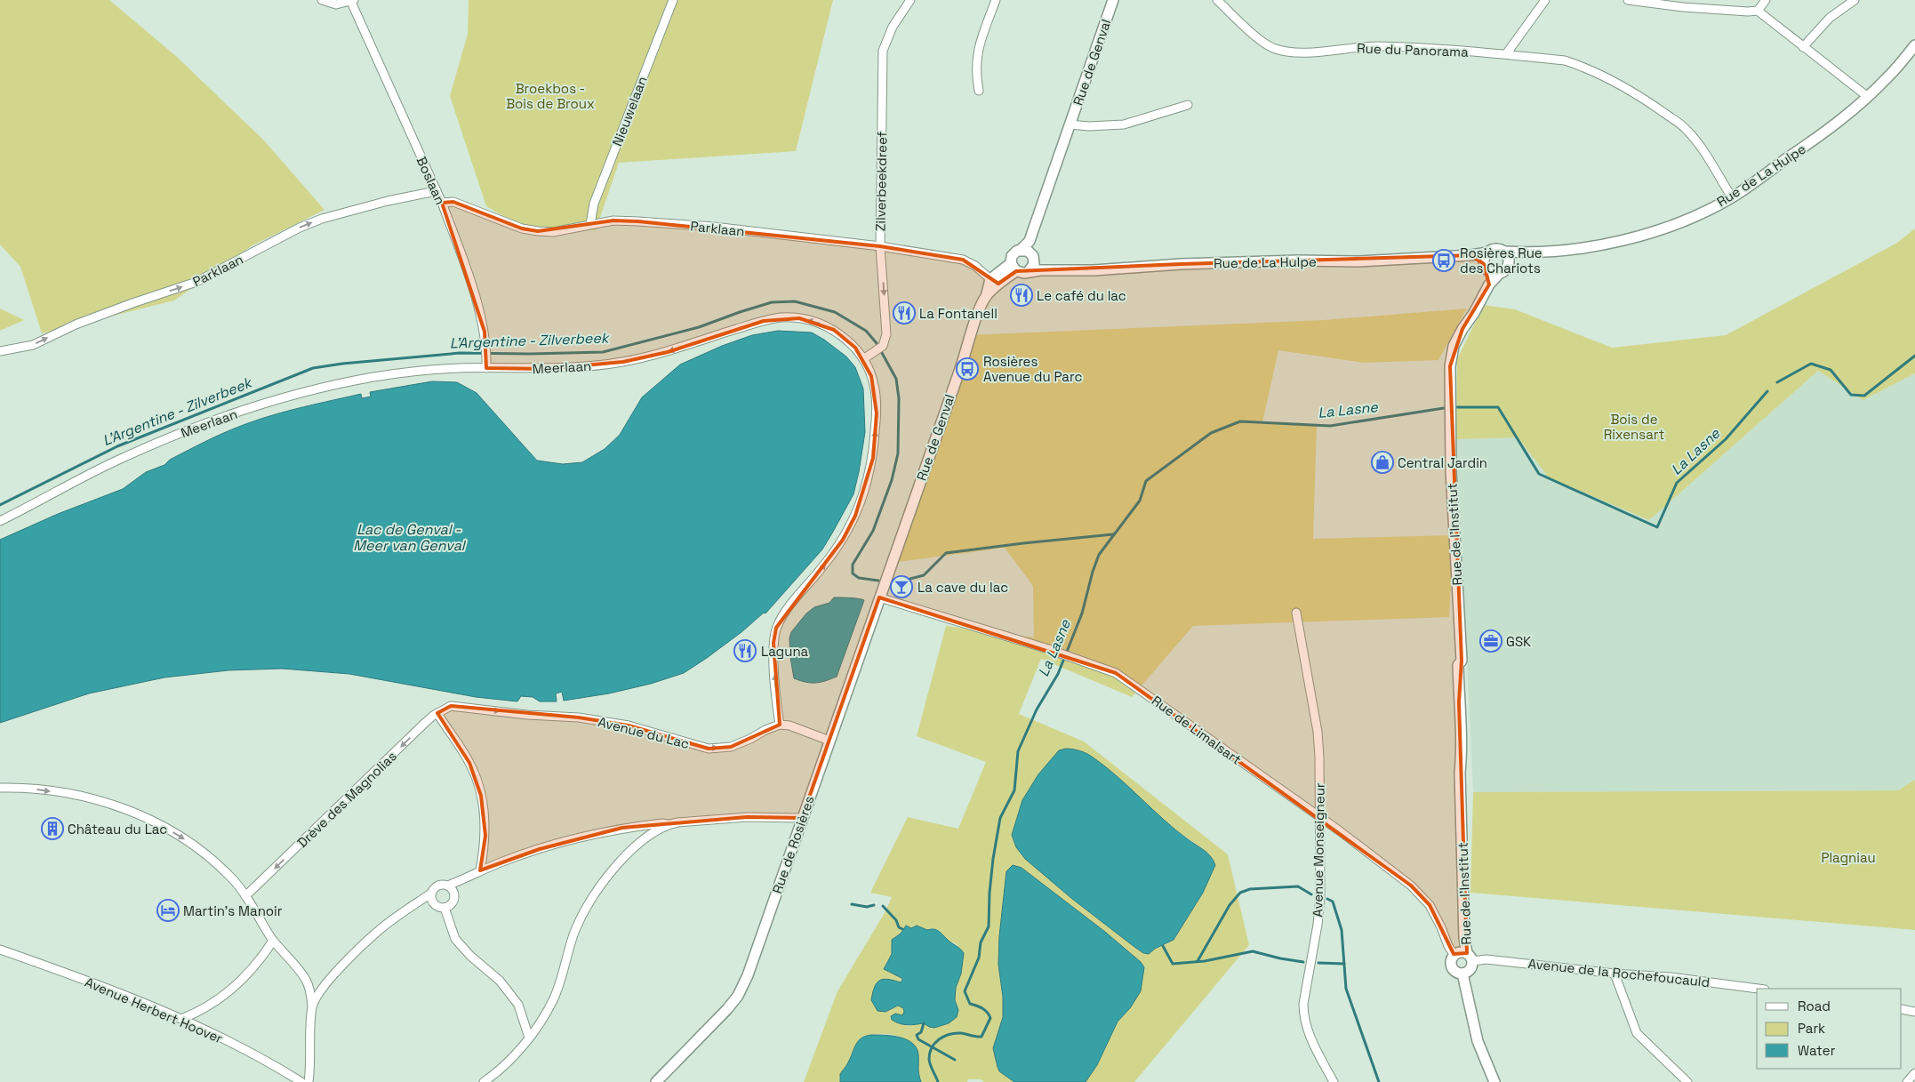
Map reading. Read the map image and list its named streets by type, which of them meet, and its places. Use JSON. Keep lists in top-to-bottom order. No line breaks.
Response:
{"streets":{"street":["Rue du Panorama","Rue de Genval","Nieuwelaan","Rue de La Hulpe","Boslaan","Zilverbeekdreef","Parklaan","Meerlaan","Rue de l'Institut","Rue de Limalsart","Avenue du Lac","Drève des Magnolias","Rue de Rosières","Avenue Monseigneur","Avenue de la Rochefoucauld","Avenue Herbert Hoover"]},"crossings":[["Rue du Panorama","Rue de La Hulpe"],["Rue de Genval","Rue de La Hulpe"],["Rue de Genval","Parklaan"],["Rue de Genval","Rue de Rosières"],["Nieuwelaan","Parklaan"],["Rue de La Hulpe","Rue de l'Institut"],["Boslaan","Parklaan"],["Boslaan","Meerlaan"],["Zilverbeekdreef","Parklaan"],["Zilverbeekdreef","Meerlaan"],["Meerlaan","Avenue du Lac"],["Rue de l'Institut","Rue de Limalsart"],["Rue de l'Institut","Avenue de la Rochefoucauld"],["Rue de Limalsart","Rue de Rosières"],["Rue de Limalsart","Avenue Monseigneur"],["Rue de Limalsart","Avenue de la Rochefoucauld"],["Avenue du Lac","Drève des Magnolias"]],"one_way":["Parklaan","Avenue du Lac","Drève des Magnolias"],"water":["L'Argentine - Zilverbeek","La Lasne","Lac de Genval - Meer van Genval"],"parks":["Broekbos - Bois de Broux","Bois de Rixensart","Plagniau"],"places":{"bus stop":["Rosières Rue des Chariots","Rosières Avenue du Parc"],"restaurant":["Le café du lac","La Fontanell","Laguna"],"shop":["Central Jardin"],"bar":["La cave du lac"],"office":["GSK"],"building":["Château du Lac"],"hotel":["Martin's Manoir"]},"legend":["Road","Park","Water"]}
